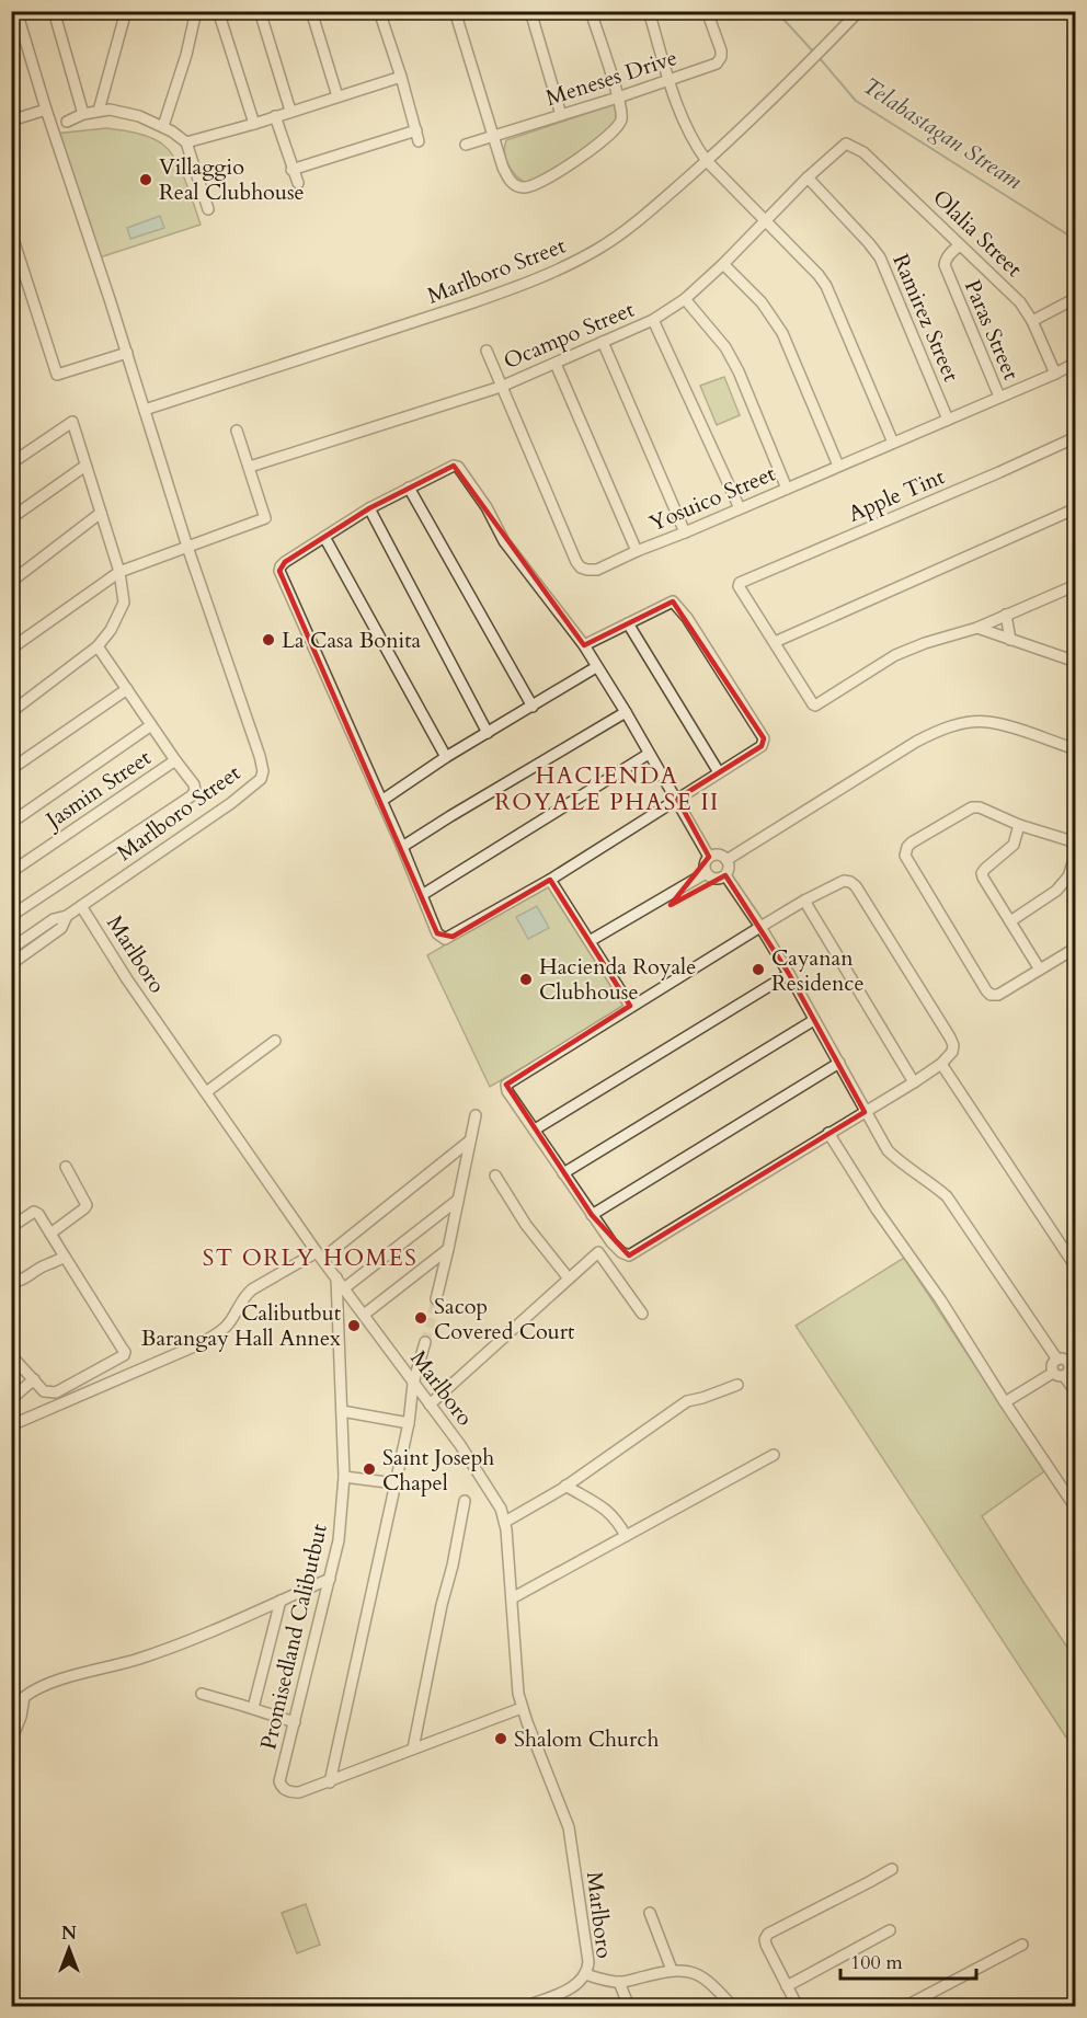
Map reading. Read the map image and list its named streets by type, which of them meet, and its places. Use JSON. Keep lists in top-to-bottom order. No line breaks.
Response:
{"streets":{"street":["Meneses Drive","Olalia Street","Marlboro Street","Ramirez Street","Paras Street","Ocampo Street","Apple Tint","Yosuico Street","Jasmin Street","Marlboro","Promisedland Calibutbut"]},"crossings":[["Olalia Street","Paras Street"],["Olalia Street","Ocampo Street"],["Olalia Street","Yosuico Street"],["Marlboro Street","Marlboro"],["Ramirez Street","Ocampo Street"],["Ramirez Street","Yosuico Street"],["Paras Street","Yosuico Street"],["Ocampo Street","Yosuico Street"],["Marlboro","Promisedland Calibutbut"]],"districts":["HACIENDA ROYALE PHASE II","ST ORLY HOMES"],"water":["Telabastagan Stream"],"places":["Villaggio Real Clubhouse","La Casa Bonita","Cayanan Residence","Hacienda Royale Clubhouse","Sacop Covered Court","Calibutbut Barangay Hall Annex","Saint Joseph Chapel","Shalom Church"],"scale_bar":"100 m","north":"top"}
